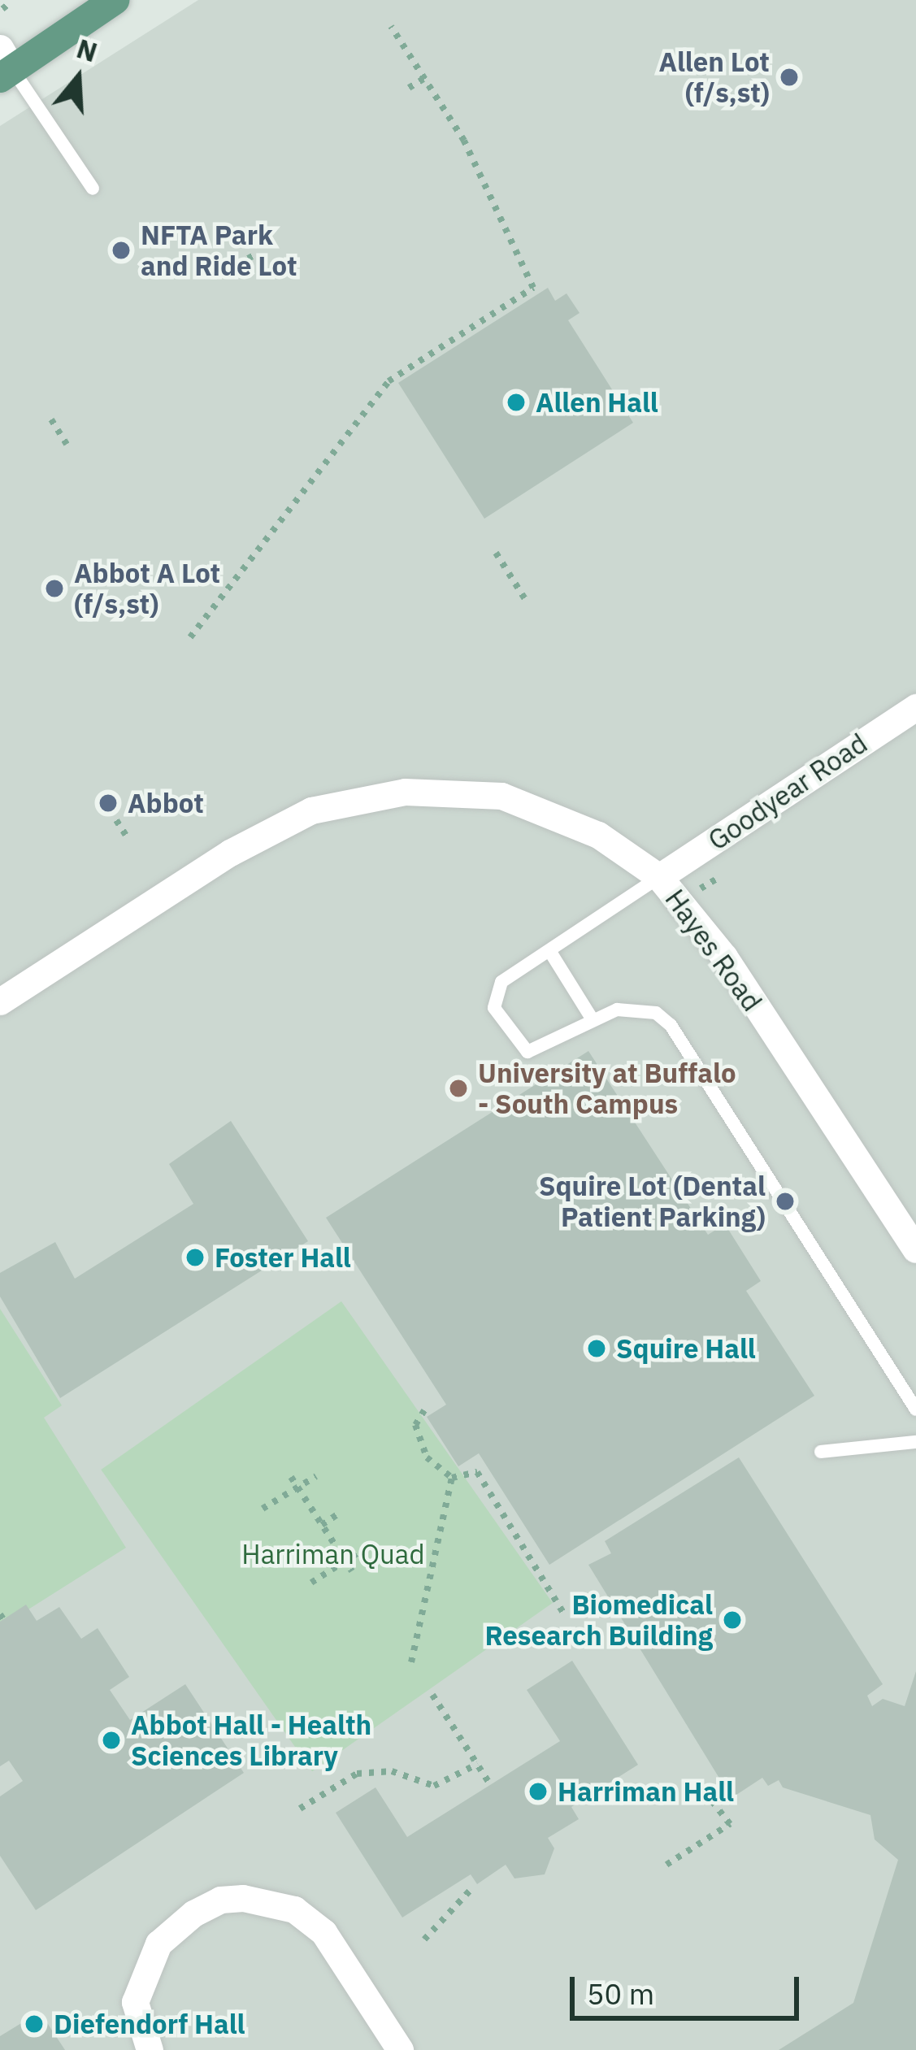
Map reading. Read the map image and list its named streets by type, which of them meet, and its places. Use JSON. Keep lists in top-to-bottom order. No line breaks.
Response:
{"streets":{"street":["Goodyear Road","Hayes Road"]},"crossings":[["Goodyear Road","Hayes Road"]],"parks":["Harriman Quad"],"places":["Allen Lot (f/s,st)","NFTA Park and Ride Lot","Allen Hall","Abbot A Lot (f/s,st)","Abbot","University at Buffalo - South Campus","Squire Lot (Dental Patient Parking)","Foster Hall","Squire Hall","Biomedical Research Building","Abbot Hall - Health Sciences Library","Harriman Hall","Diefendorf Hall"],"scale_bar":"50 m","north":"top"}
